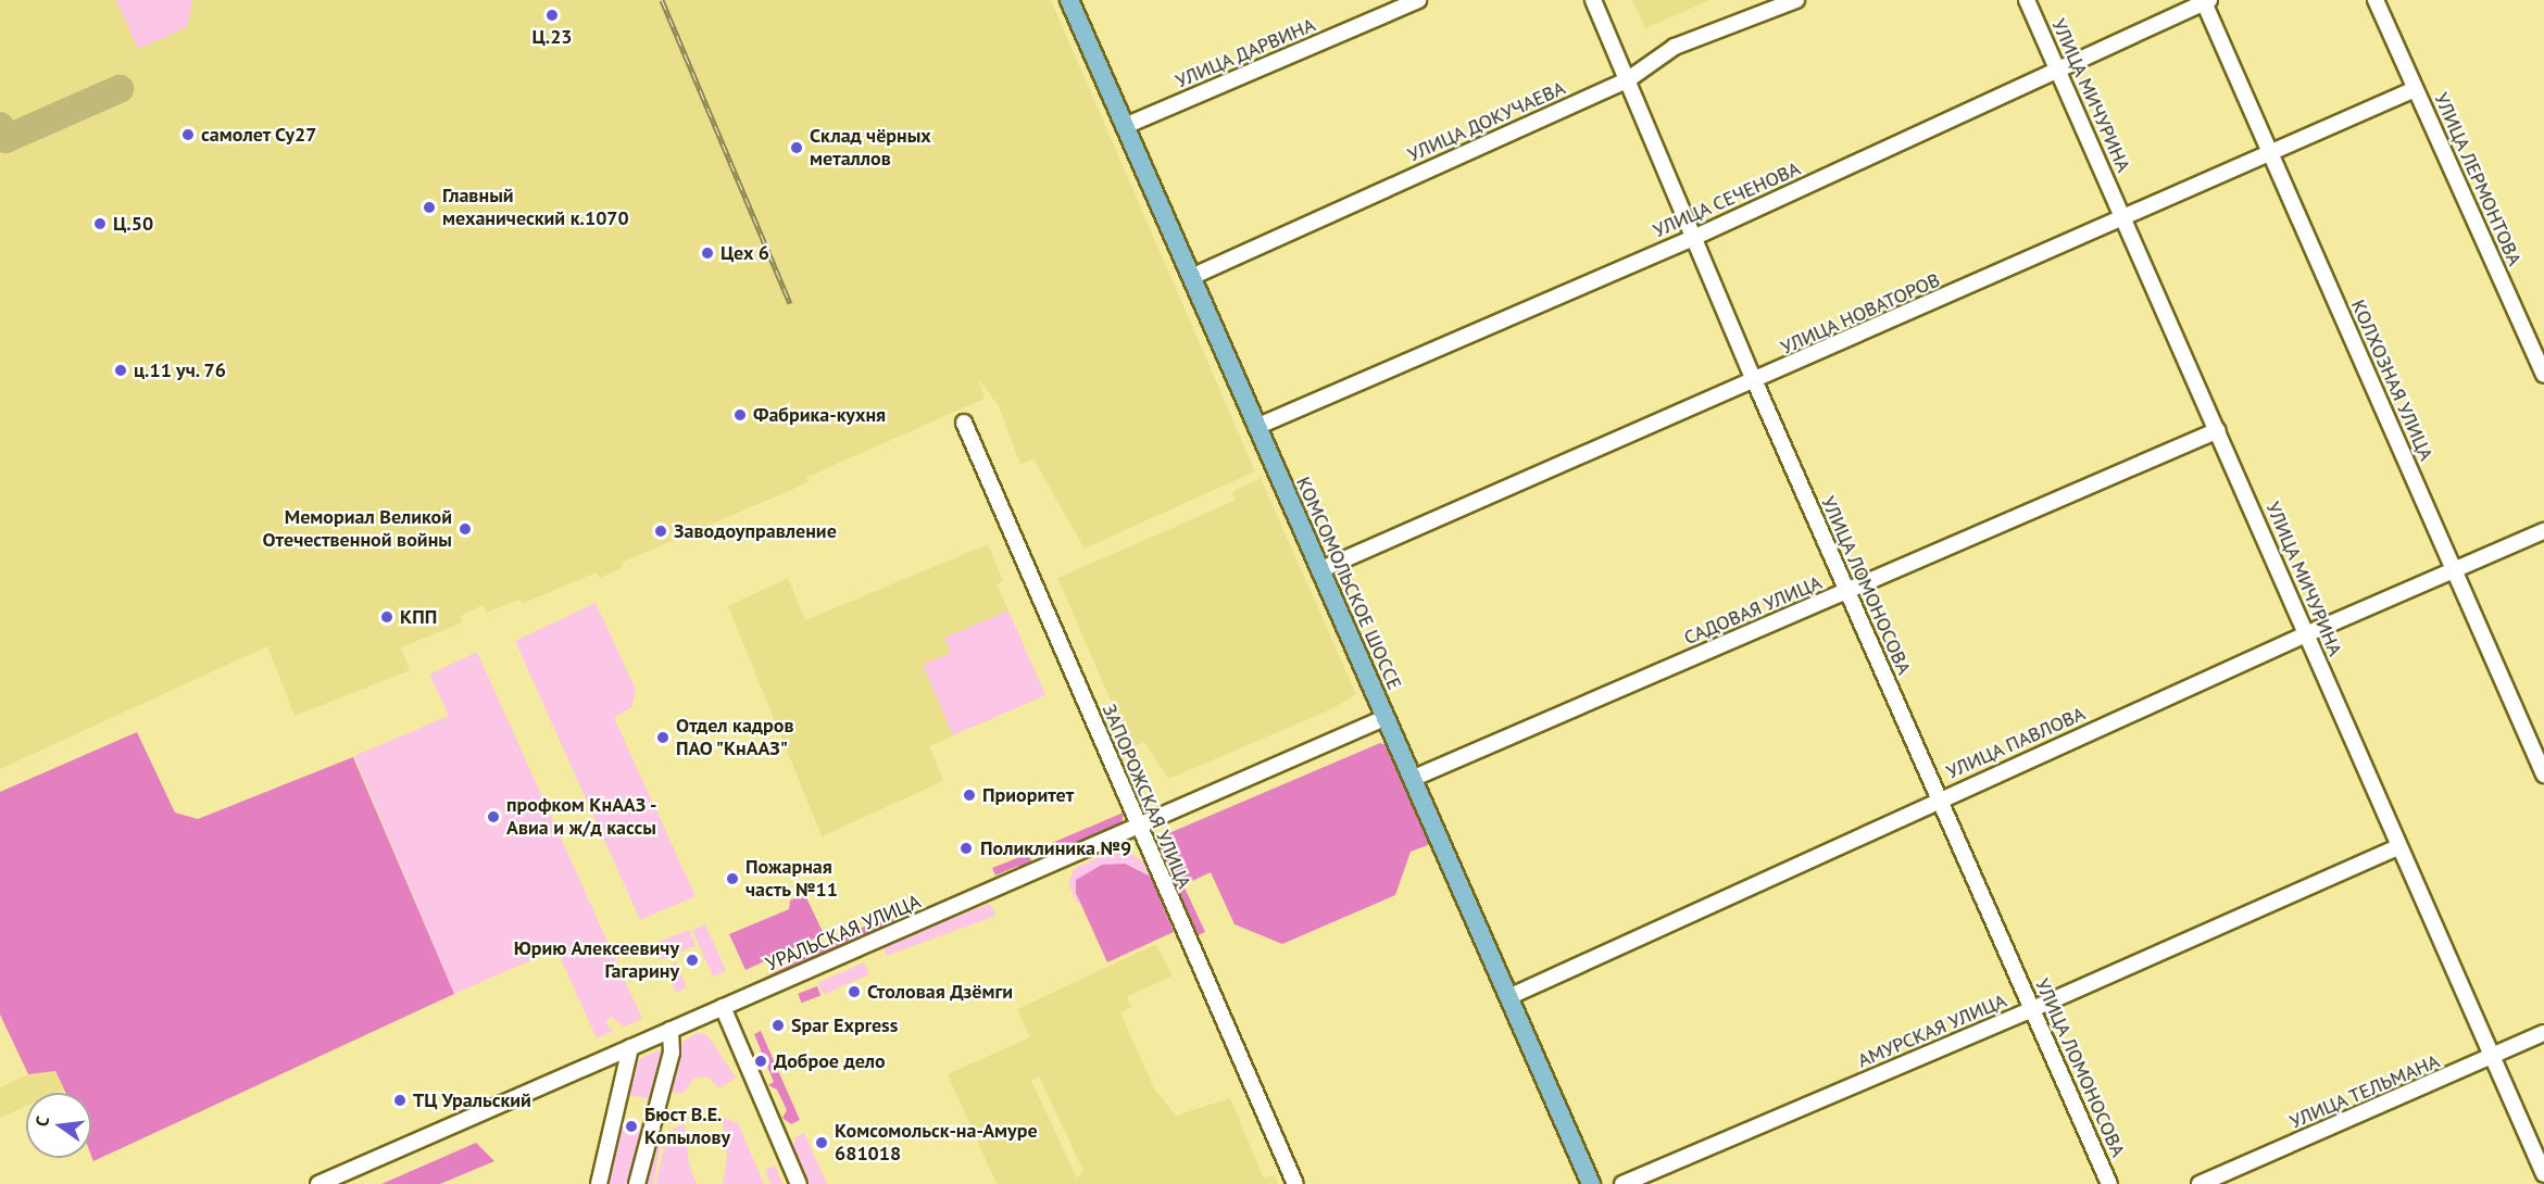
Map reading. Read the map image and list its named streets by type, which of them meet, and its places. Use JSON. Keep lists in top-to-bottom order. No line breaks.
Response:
{"streets":{"main road":["КОМСОМОЛЬСКОЕ ШОССЕ"],"street":["УЛИЦА ДАРВИНА","УЛИЦА МИЧУРИНА","УЛИЦА ДОКУЧАЕВА","УЛИЦА ЛЕРМОНТОВА","УЛИЦА СЕЧЕНОВА","УЛИЦА НОВАТОРОВ","КОЛХОЗНАЯ УЛИЦА","УЛИЦА ЛОМОНОСОВА","САДОВАЯ УЛИЦА","УЛИЦА ПАВЛОВА","ЗАПОРОЖСКАЯ УЛИЦА","УРАЛЬСКАЯ УЛИЦА","АМУРСКАЯ УЛИЦА","УЛИЦА ТЕЛЬМАНА"]},"crossings":[["УЛИЦА ДАРВИНА","КОМСОМОЛЬСКОЕ ШОССЕ"],["УЛИЦА МИЧУРИНА","УЛИЦА СЕЧЕНОВА"],["УЛИЦА МИЧУРИНА","УЛИЦА НОВАТОРОВ"],["УЛИЦА МИЧУРИНА","САДОВАЯ УЛИЦА"],["УЛИЦА МИЧУРИНА","УЛИЦА ПАВЛОВА"],["УЛИЦА МИЧУРИНА","АМУРСКАЯ УЛИЦА"],["УЛИЦА МИЧУРИНА","УЛИЦА ТЕЛЬМАНА"],["УЛИЦА ДОКУЧАЕВА","КОМСОМОЛЬСКОЕ ШОССЕ"],["УЛИЦА ДОКУЧАЕВА","УЛИЦА ЛОМОНОСОВА"],["УЛИЦА ЛЕРМОНТОВА","УЛИЦА НОВАТОРОВ"],["УЛИЦА СЕЧЕНОВА","КОЛХОЗНАЯ УЛИЦА"],["УЛИЦА СЕЧЕНОВА","КОМСОМОЛЬСКОЕ ШОССЕ"],["УЛИЦА СЕЧЕНОВА","УЛИЦА ЛОМОНОСОВА"],["УЛИЦА НОВАТОРОВ","КОЛХОЗНАЯ УЛИЦА"],["УЛИЦА НОВАТОРОВ","КОМСОМОЛЬСКОЕ ШОССЕ"],["УЛИЦА НОВАТОРОВ","УЛИЦА ЛОМОНОСОВА"],["КОЛХОЗНАЯ УЛИЦА","УЛИЦА ПАВЛОВА"],["КОМСОМОЛЬСКОЕ ШОССЕ","САДОВАЯ УЛИЦА"],["КОМСОМОЛЬСКОЕ ШОССЕ","УЛИЦА ПАВЛОВА"],["КОМСОМОЛЬСКОЕ ШОССЕ","УРАЛЬСКАЯ УЛИЦА"],["УЛИЦА ЛОМОНОСОВА","САДОВАЯ УЛИЦА"],["УЛИЦА ЛОМОНОСОВА","УЛИЦА ПАВЛОВА"],["УЛИЦА ЛОМОНОСОВА","АМУРСКАЯ УЛИЦА"],["ЗАПОРОЖСКАЯ УЛИЦА","УРАЛЬСКАЯ УЛИЦА"]],"places":["Ц.23","самолет Су27","Склад чёрных металлов","Главный механический к.1070","Ц.50","Цех 6","ц.11 уч. 76","Фабрика-кухня","Мемориал Великой Отечественной войны","Заводоуправление","КПП","Отдел кадров ПАО \"КнААЗ\"","Приоритет","профком КнААЗ - Авиа и ж/д кассы","Поликлиника №9","Пожарная часть №11","Юрию Алексеевичу Гагарину","Столовая Дзёмги","Spar Express","Доброе дело","ТЦ Уральский","Бюст В.Е. Копылову","Комсомольск-на-Амуре 681018"],"north":"left"}
